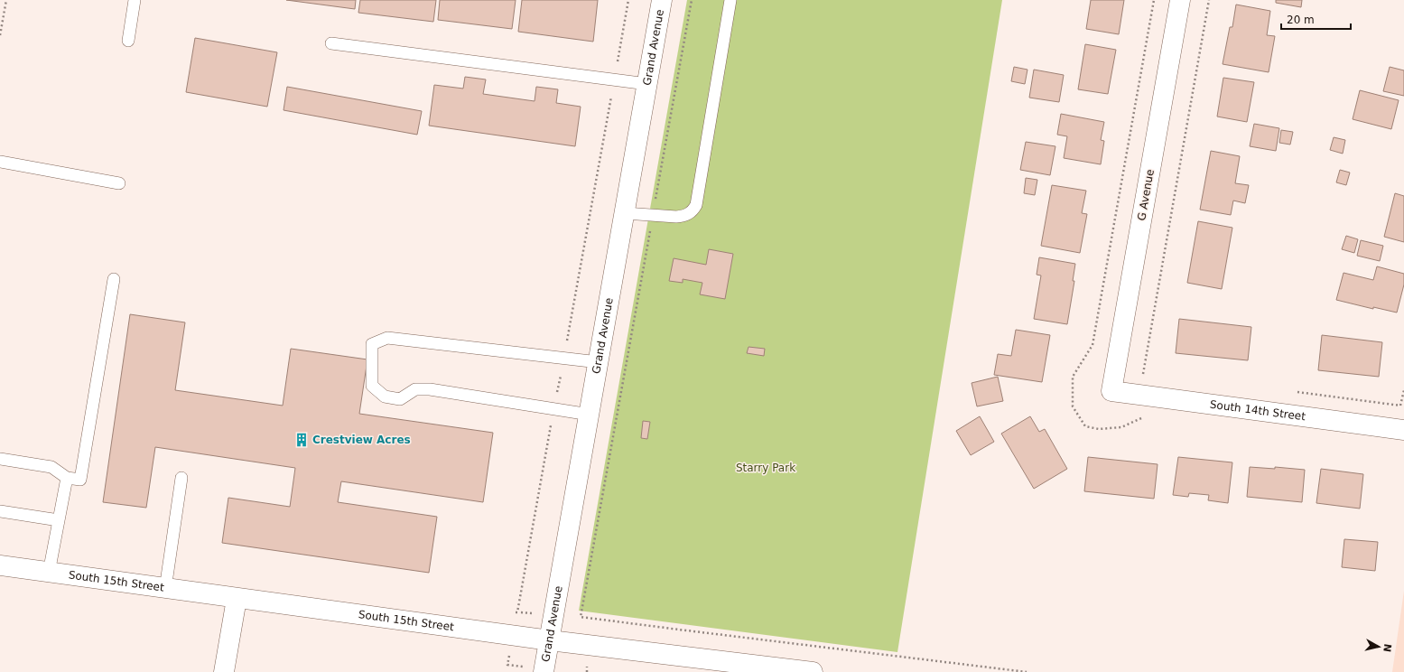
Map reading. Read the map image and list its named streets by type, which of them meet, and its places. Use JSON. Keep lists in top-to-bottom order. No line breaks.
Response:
{"streets":{"street":["Grand Avenue","G Avenue","South 14th Street","South 15th Street"]},"crossings":[["Grand Avenue","South 15th Street"],["G Avenue","South 14th Street"]],"parks":["Starry Park"],"places":{"building":["Crestview Acres"]},"scale_bar":"20 m","north":"right"}
